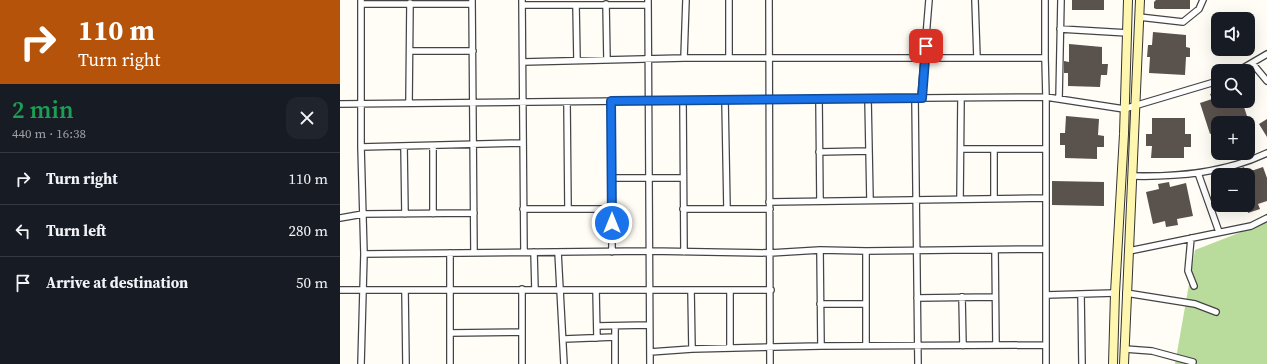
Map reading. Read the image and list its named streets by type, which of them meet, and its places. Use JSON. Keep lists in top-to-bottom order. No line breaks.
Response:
{"page":{"turn":["110 m","Turn right"],"map_buttons":["+","−"],"heading":["2 min","440 m · 16:38"],"list":[{"name":"Turn right","value":"110 m"},{"name":"Turn left","value":"280 m"},{"name":"Arrive at destination","value":"50 m"}]}}
